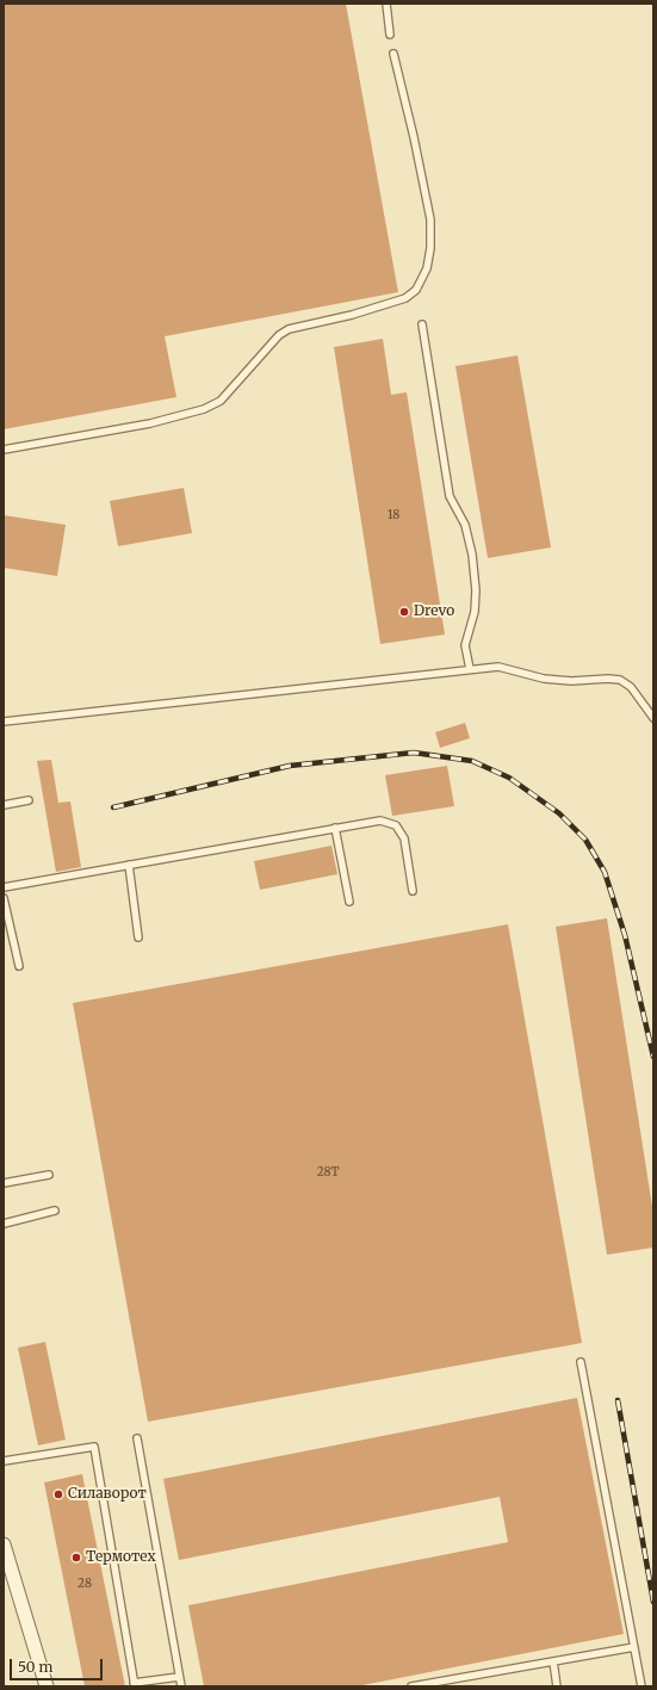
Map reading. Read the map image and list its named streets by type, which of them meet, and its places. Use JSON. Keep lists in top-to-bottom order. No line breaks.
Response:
{"places":["Drevo","Силаворот","Термотех"],"house_numbers":["18","28Т","28"],"scale_bar":"50 m"}
